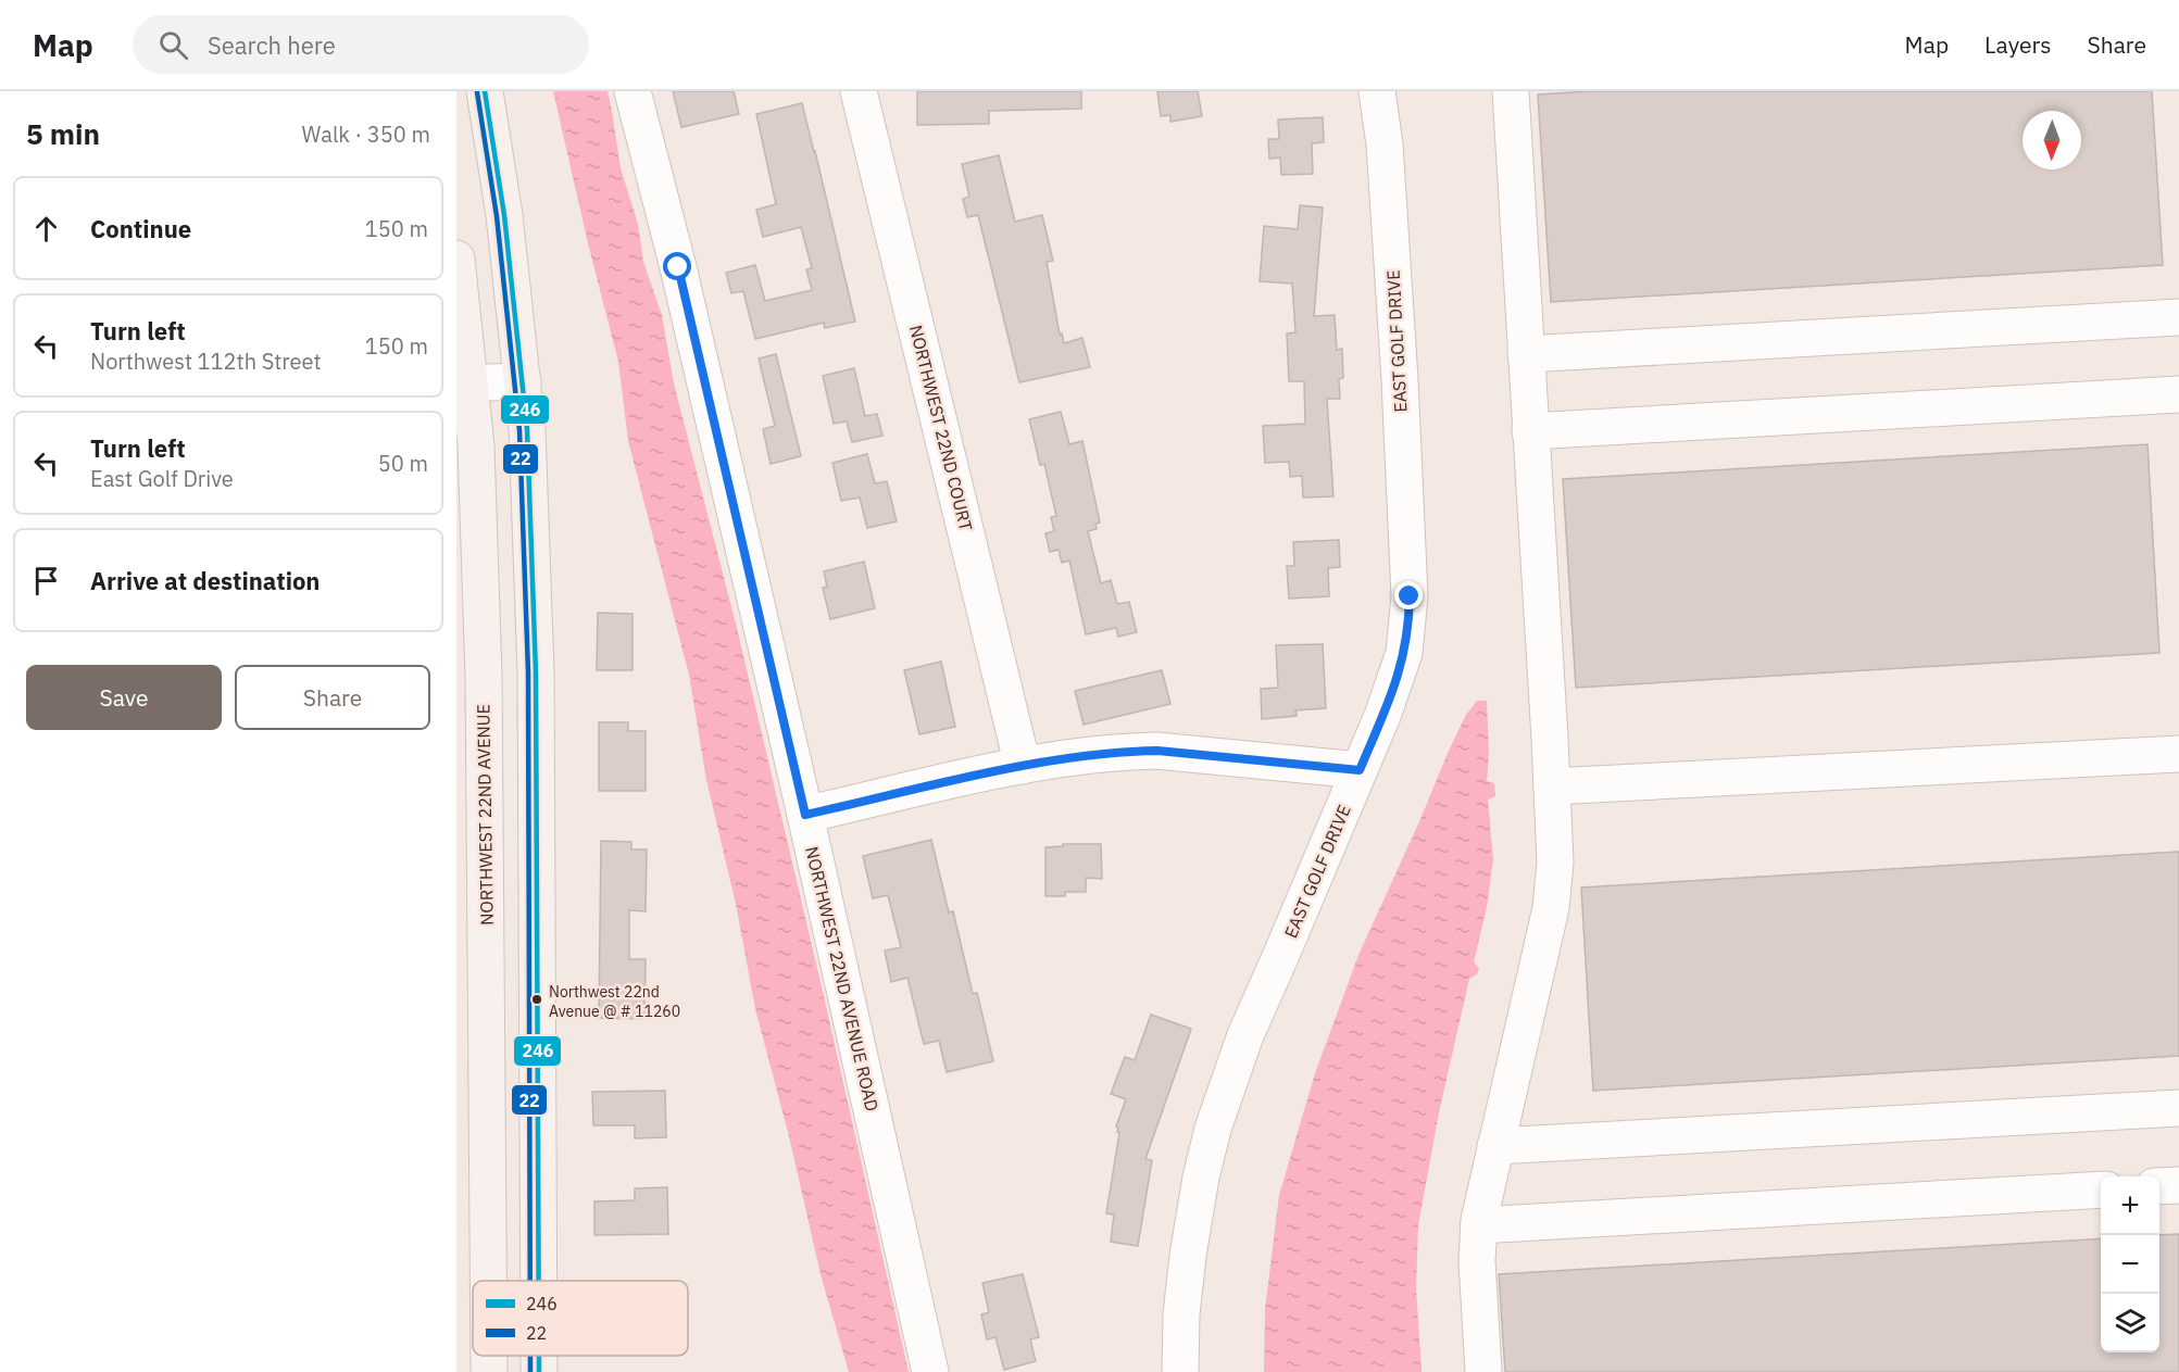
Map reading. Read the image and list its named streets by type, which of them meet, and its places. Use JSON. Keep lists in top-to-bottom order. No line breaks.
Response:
{"streets":{"main road":["NORTHWEST 22ND AVENUE"],"street":["EAST GOLF DRIVE","NORTHWEST 22ND COURT","NORTHWEST 22ND AVENUE ROAD"]},"places":["Northwest 22nd Avenue @ # 11260"],"lines":["transit line 246","transit line 22"],"legend":["246","22"],"north":"bottom","page":{"header":"Map","search":"Search here","nav":["Map","Layers","Share"],"heading":["5 min","Walk · 350 m"],"list":[["Continue","150 m"],["Turn left","Northwest 112th Street","150 m"],["Turn left","East Golf Drive","50 m"],"Arrive at destination"],"buttons":["Save","Share"],"map_buttons":["+","−"]}}
